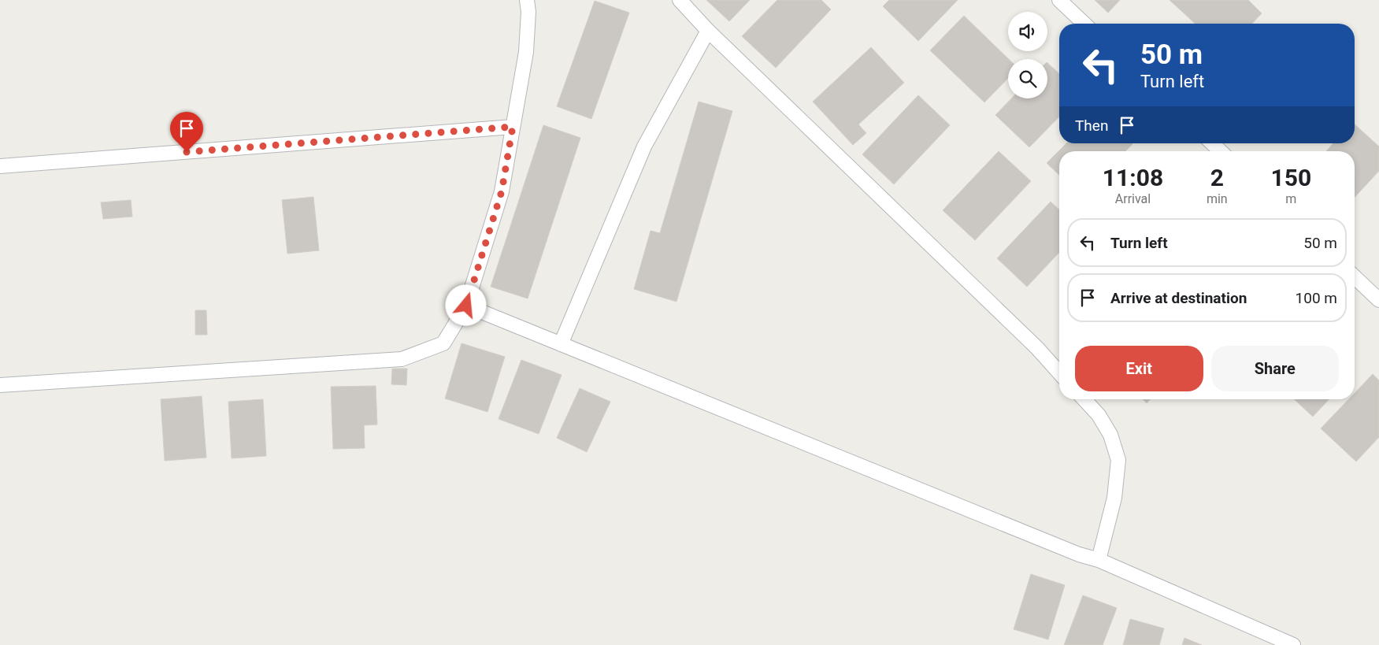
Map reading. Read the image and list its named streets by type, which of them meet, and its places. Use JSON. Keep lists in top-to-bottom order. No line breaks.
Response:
{"page":{"turn":["50 m","Turn left"],"then":"Then","eta":["11:08","Arrival","2","min","150","m"],"list":[{"name":"Turn left","value":"50 m"},{"name":"Arrive at destination","value":"100 m"}],"buttons":["Exit","Share"]}}
